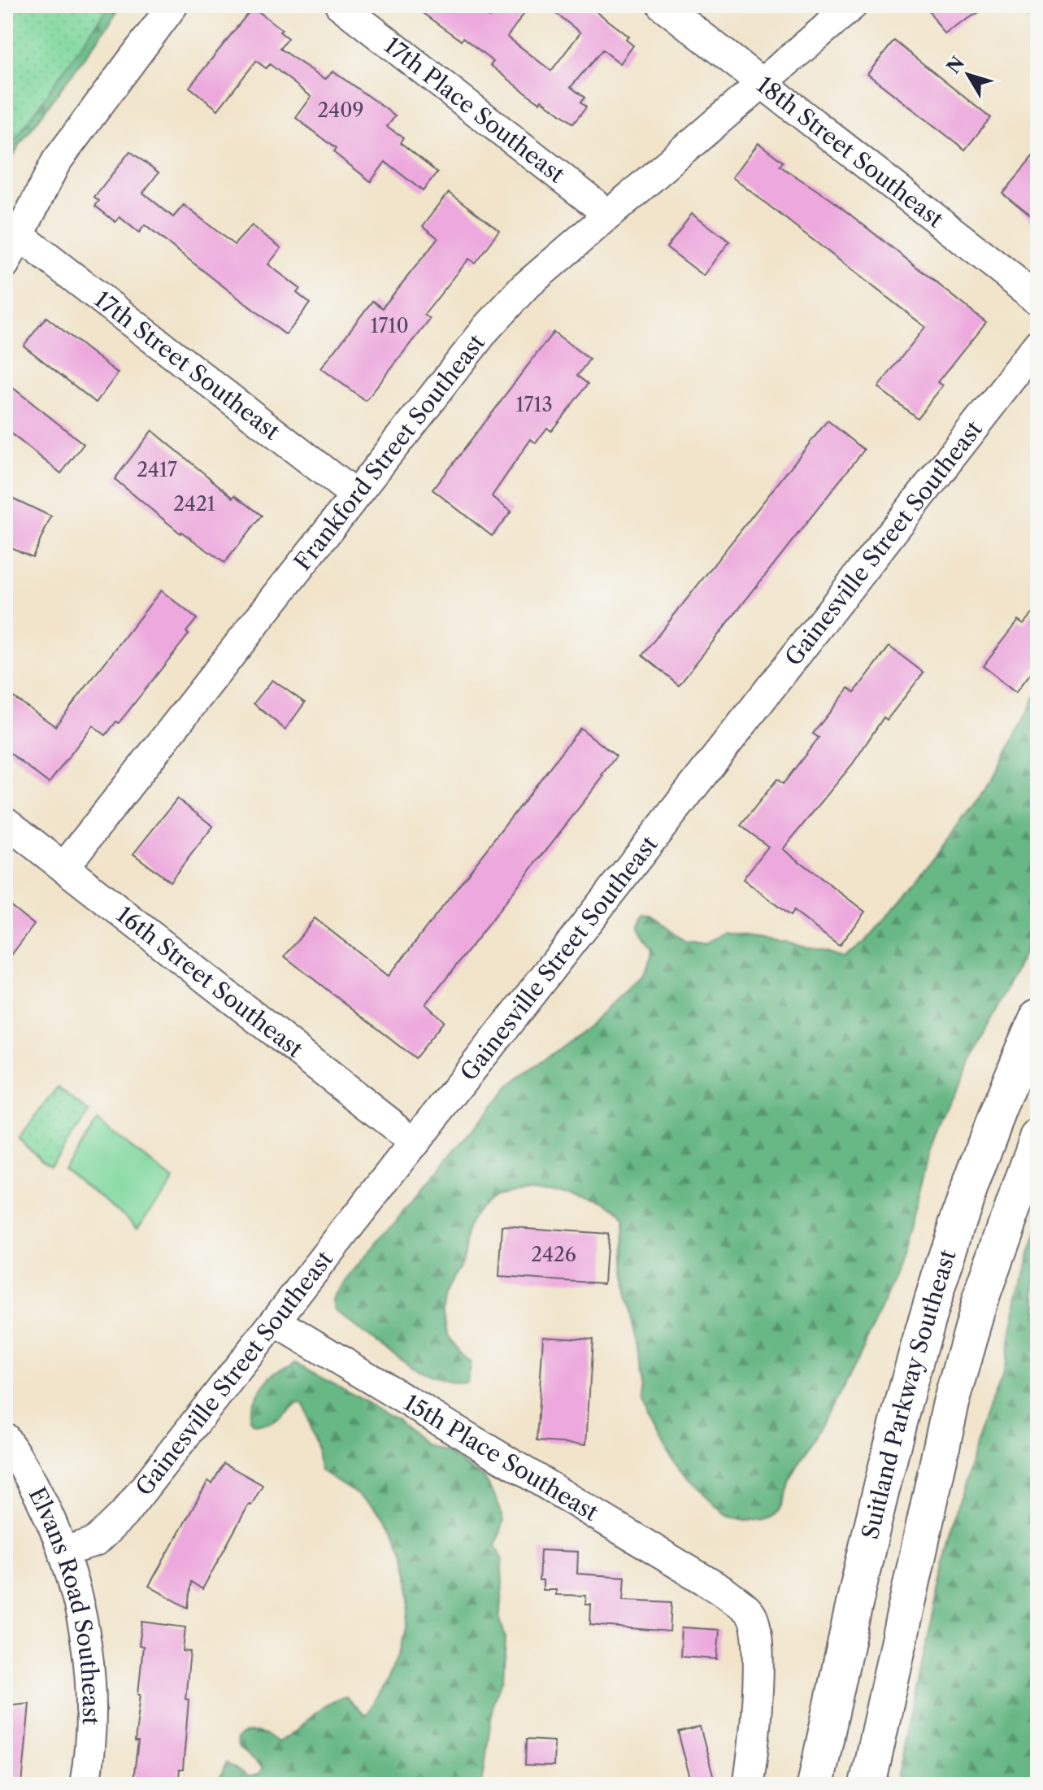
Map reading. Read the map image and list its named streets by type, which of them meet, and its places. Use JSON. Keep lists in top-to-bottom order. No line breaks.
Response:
{"streets":{"highway":["Suitland Parkway Southeast"],"street":["17th Place Southeast","18th Street Southeast","17th Street Southeast","Frankford Street Southeast","Gainesville Street Southeast","16th Street Southeast","15th Place Southeast","Elvans Road Southeast"]},"crossings":[["17th Place Southeast","Frankford Street Southeast"],["18th Street Southeast","Frankford Street Southeast"],["17th Street Southeast","Frankford Street Southeast"],["Frankford Street Southeast","16th Street Southeast"],["Gainesville Street Southeast","16th Street Southeast"],["Gainesville Street Southeast","15th Place Southeast"],["Gainesville Street Southeast","Elvans Road Southeast"]],"house_numbers":["2409","1710","1713","2417","2421","2426"],"north":"top left"}
